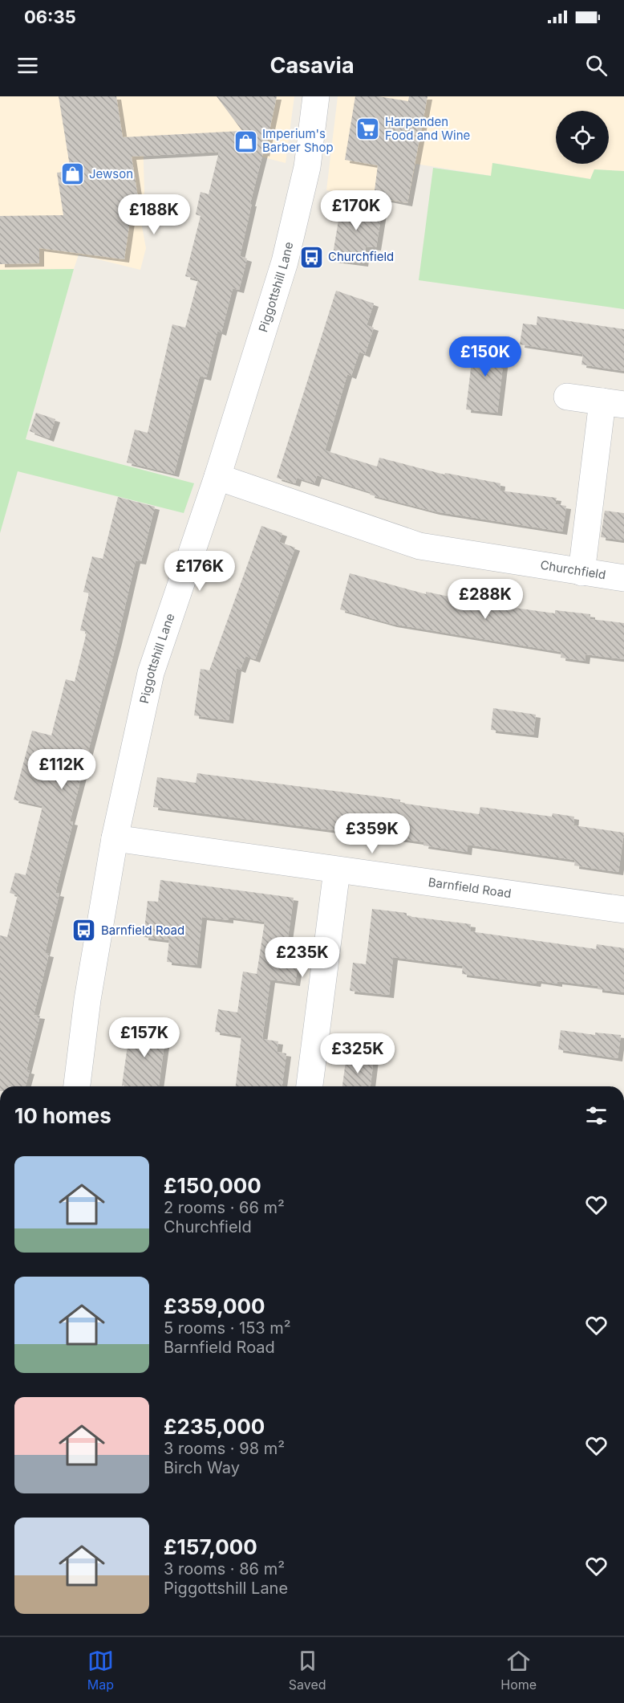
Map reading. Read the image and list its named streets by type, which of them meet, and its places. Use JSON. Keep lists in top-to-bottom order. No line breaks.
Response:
{"streets":{"street":["Piggottshill Lane","Churchfield","Barnfield Road"]},"crossings":[["Piggottshill Lane","Churchfield"],["Piggottshill Lane","Barnfield Road"]],"places":{"supermarket":["Harpenden Food and Wine"],"shop":["Imperium's Barber Shop","Jewson"],"bus stop":["Churchfield","Barnfield Road"]},"page":{"status":"06:35","header":"Casavia","price":["£170K","£188K","£150K","£176K","£288K","£112K","£359K","£235K","£157K","£325K"],"heading":"10 homes","list":[{"name":"£150,000","note":"2 rooms · 66 m² · Churchfield"},{"name":"£359,000","note":"5 rooms · 153 m² · Barnfield Road"},{"name":"£235,000","note":"3 rooms · 98 m² · Birch Way"},{"name":"£157,000","note":"3 rooms · 86 m² · Piggottshill Lane"}],"tabs":["Map","Saved","Home"]}}
